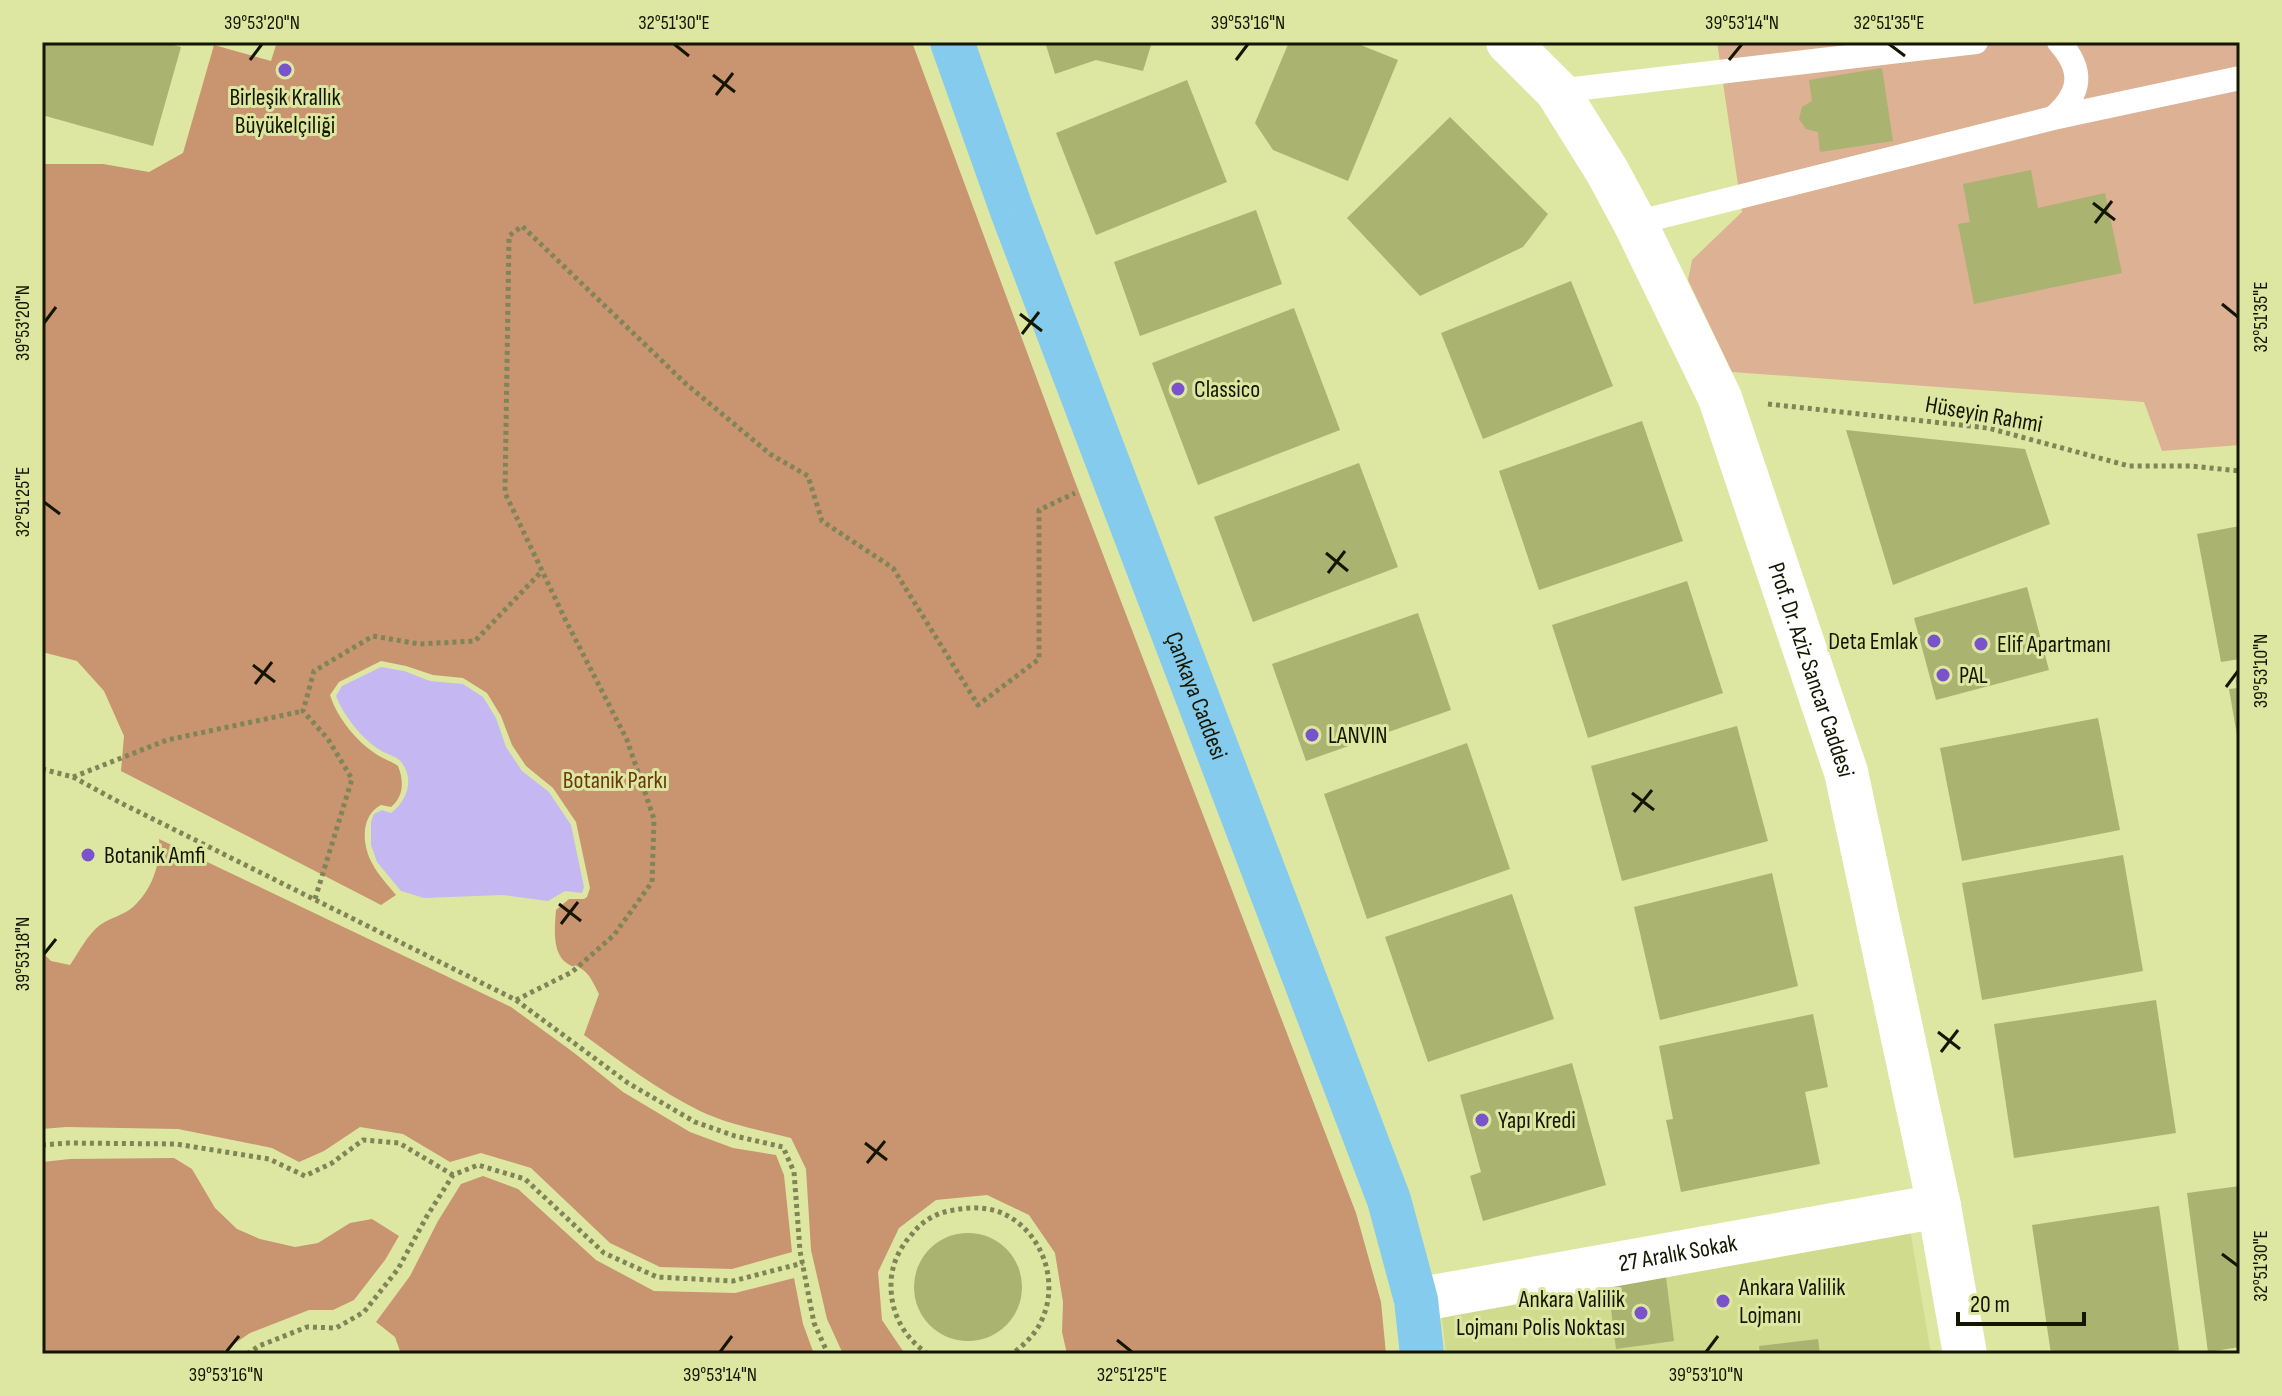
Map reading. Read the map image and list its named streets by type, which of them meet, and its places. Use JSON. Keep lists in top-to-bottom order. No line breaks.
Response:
{"streets":{"main road":["Çankaya Caddesi"],"street":["Prof. Dr. Aziz Sancar Caddesi","27 Aralık Sokak"],"path":["Hüseyin Rahmi"]},"crossings":[["Hüseyin Rahmi","Prof. Dr. Aziz Sancar Caddesi"],["Prof. Dr. Aziz Sancar Caddesi","27 Aralık Sokak"],["Çankaya Caddesi","27 Aralık Sokak"]],"parks":["Botanik Parkı"],"places":["Birleşik Krallık Büyükelçiliği","Classico","Deta Emlak","Elif Apartmanı","PAL","LANVIN","Botanik Amfi","Yapı Kredi","Ankara Valilik Lojmanı","Ankara Valilik Lojmanı Polis Noktası"],"scale_bar":"20 m","coordinates":["39°53'20\"N","32°51'30\"E","39°53'16\"N","39°53'14\"N","32°51'35\"E","32°51'25\"E","39°53'10\"N","39°53'18\"N"]}
